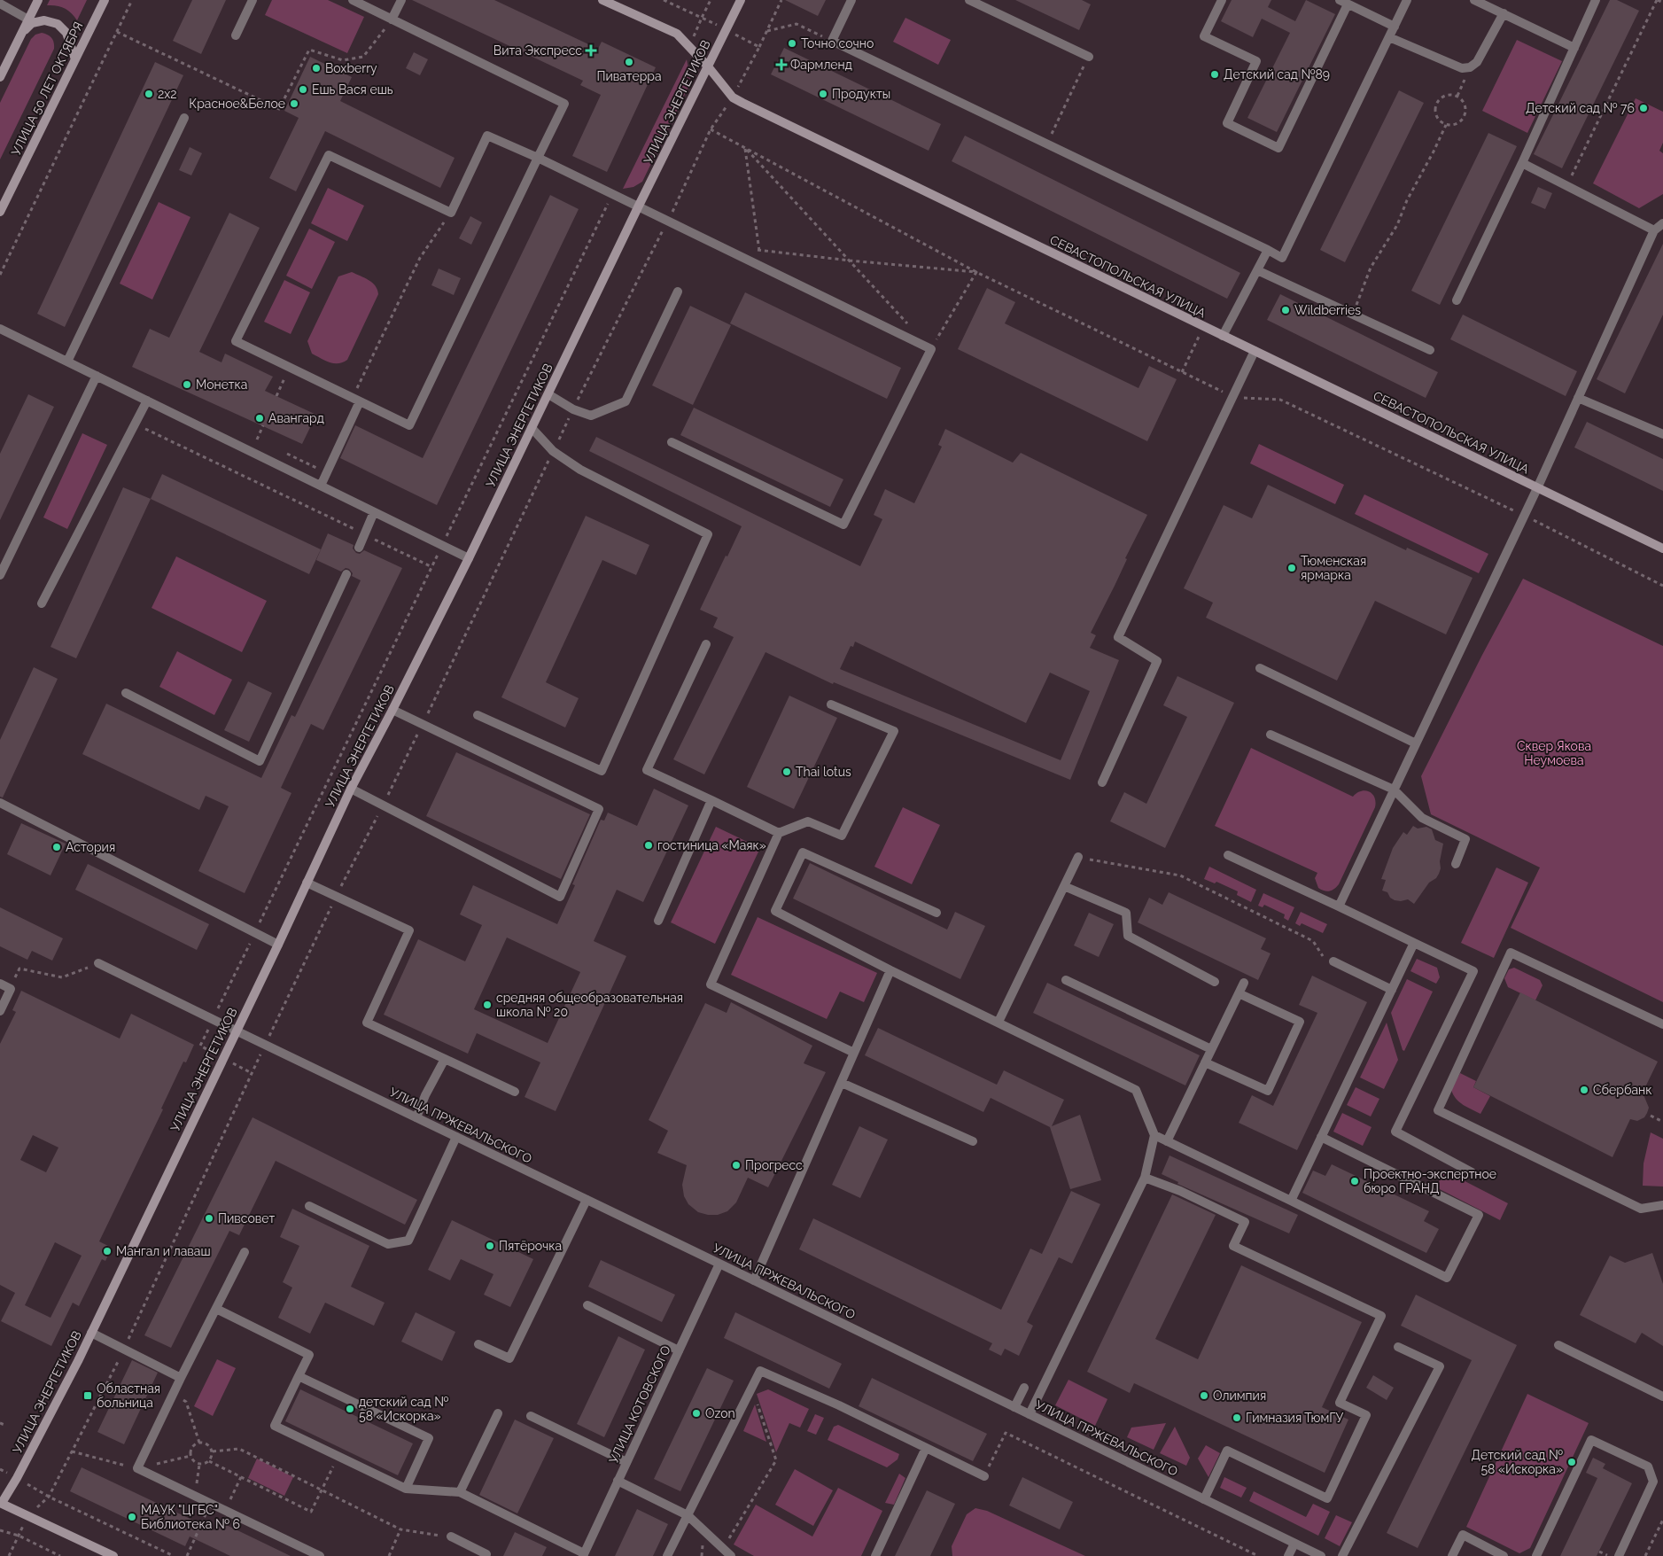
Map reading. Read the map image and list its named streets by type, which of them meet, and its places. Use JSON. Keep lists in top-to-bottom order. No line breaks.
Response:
{"streets":{"street":["УЛИЦА 50 ЛЕТ ОКТЯБРЯ","УЛИЦА ЭНЕРГЕТИКОВ","СЕВАСТОПОЛЬСКАЯ УЛИЦА","УЛИЦА ПРЖЕВАЛЬСКОГО","УЛИЦА КОТОВСКОГО"]},"crossings":[["УЛИЦА ЭНЕРГЕТИКОВ","СЕВАСТОПОЛЬСКАЯ УЛИЦА"],["УЛИЦА ЭНЕРГЕТИКОВ","УЛИЦА ПРЖЕВАЛЬСКОГО"],["УЛИЦА ПРЖЕВАЛЬСКОГО","УЛИЦА КОТОВСКОГО"]],"parks":["Сквер Якова Неумоева"],"places":{"other":["Точно сочно","Пиватерра","Boxberry","Детский сад №89","Ешь Вася ешь","2х2","Продукты","Красное&Белое","Детский сад № 76","Wildberries","Монетка","Авангард","Тюменская ярмарка","Thai lotus","гостиница «Маяк»","Астория","средняя общеобразовательная школа № 20","Сбербанк","Прогресс","Проектно-экспертное бюро ГРАНД","Пивсовет","Пятёрочка","Мангал и лаваш","Олимпия","детский сад № 58 «Искорка»","Ozon","Гимназия ТюмГУ","Детский сад № 58 «Искорка»","МАУК \"ЦГБС\" Библиотека № 6"],"health":["Вита Экспресс","Фармленд"],"transit":["Областная больница"]}}
